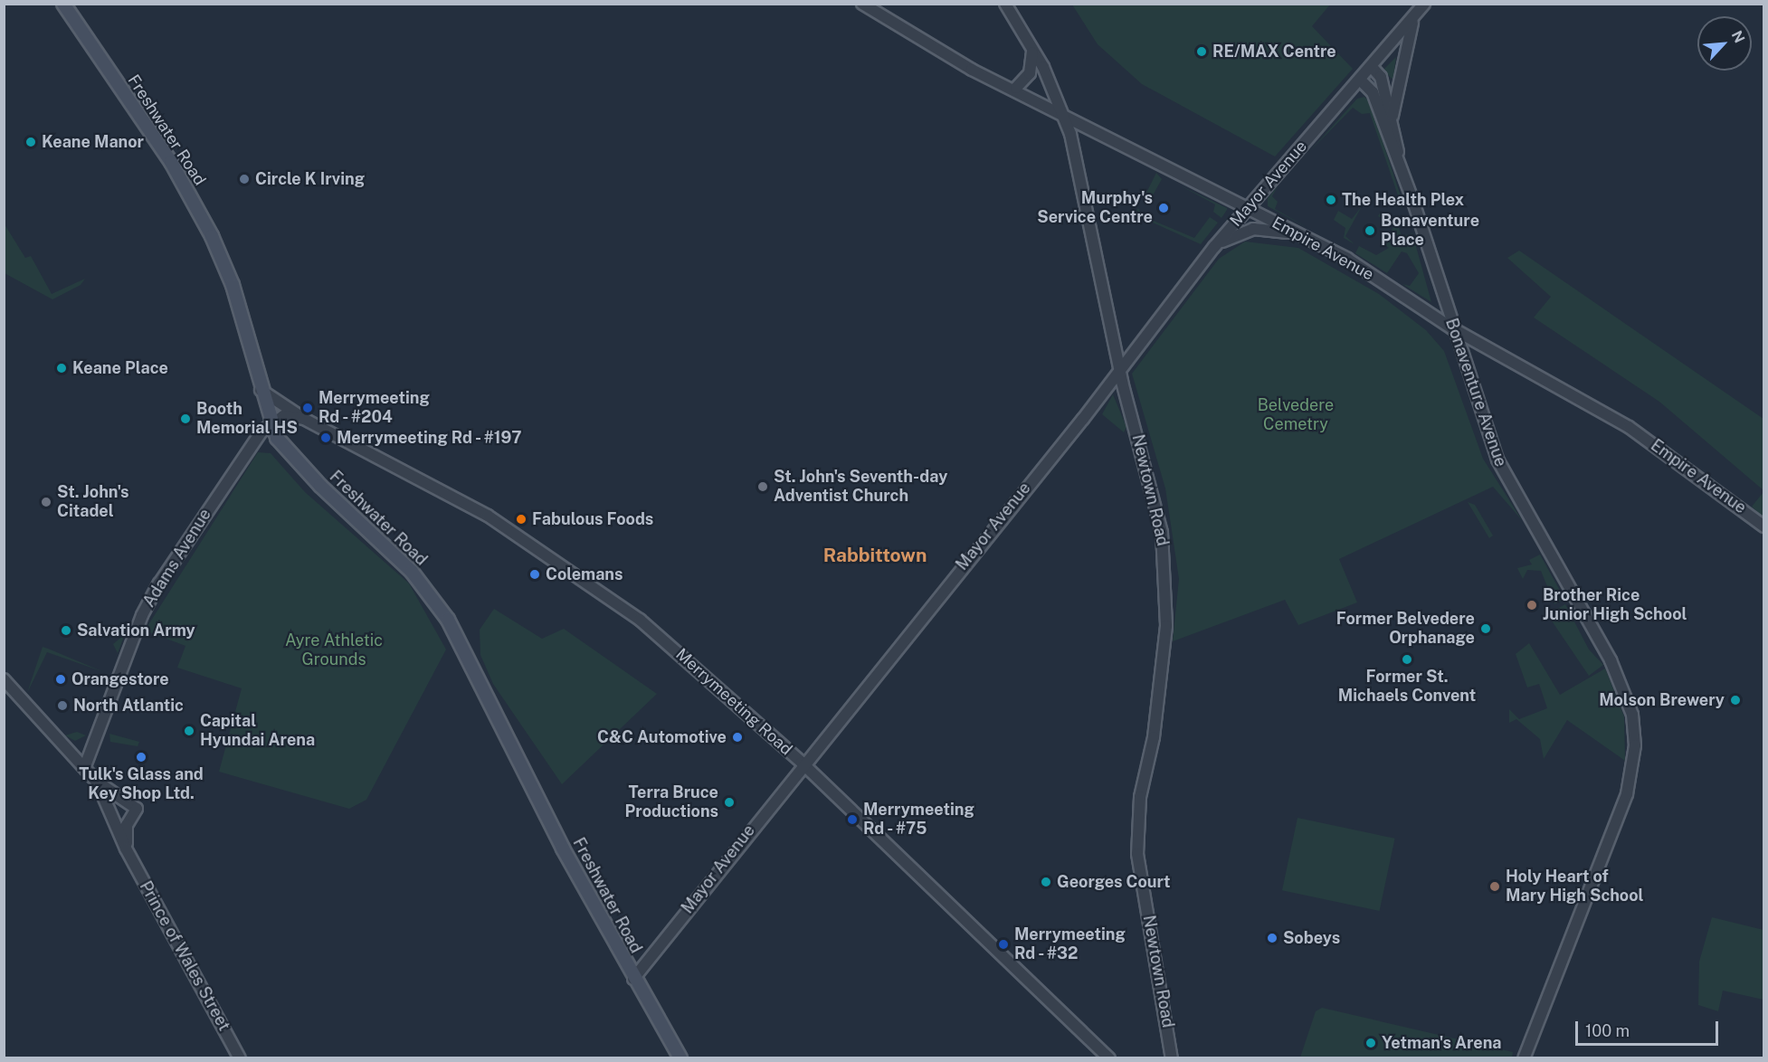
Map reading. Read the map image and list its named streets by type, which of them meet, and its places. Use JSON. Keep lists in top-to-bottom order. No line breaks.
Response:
{"streets":{"main road":["Freshwater Road"],"street":["Mayor Avenue","Empire Avenue","Bonaventure Avenue","Newtown Road","Adams Avenue","Merrymeeting Road","Prince of Wales Street"]},"crossings":[["Freshwater Road","Mayor Avenue"],["Freshwater Road","Adams Avenue"],["Freshwater Road","Merrymeeting Road"],["Mayor Avenue","Empire Avenue"],["Mayor Avenue","Bonaventure Avenue"],["Mayor Avenue","Newtown Road"],["Mayor Avenue","Merrymeeting Road"],["Empire Avenue","Bonaventure Avenue"],["Empire Avenue","Newtown Road"],["Adams Avenue","Merrymeeting Road"]],"districts":["Rabbittown"],"parks":["Belvedere Cemetry","Ayre Athletic Grounds"],"places":["RE/MAX Centre","Keane Manor","Circle K Irving","The Health Plex","Murphy's Service Centre","Bonaventure Place","Keane Place","Merrymeeting Rd - #204","Booth Memorial HS","Merrymeeting Rd - #197","St. John's Seventh-day Adventist Church","St. John's Citadel","Fabulous Foods","Colemans","Brother Rice Junior High School","Former Belvedere Orphanage","Salvation Army","Former St. Michaels Convent","Orangestore","Molson Brewery","North Atlantic","Capital Hyundai Arena","C&C Automotive","Tulk's Glass and Key Shop Ltd.","Terra Bruce Productions","Merrymeeting Rd - #75","Georges Court","Holy Heart of Mary High School","Sobeys","Merrymeeting Rd - #32","Yetman's Arena"],"scale_bar":"100 m","north":"top right"}
